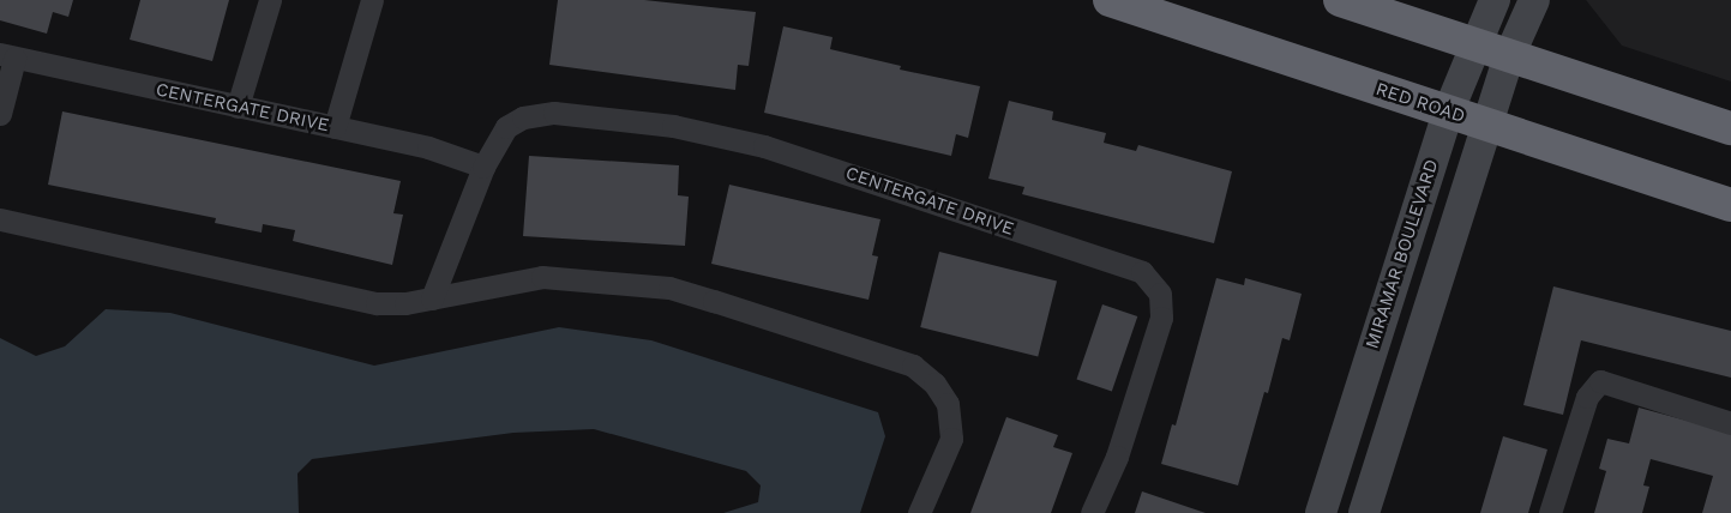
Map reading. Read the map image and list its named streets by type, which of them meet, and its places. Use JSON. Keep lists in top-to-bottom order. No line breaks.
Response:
{"streets":{"highway":["RED ROAD"],"street":["CENTERGATE DRIVE","MIRAMAR BOULEVARD"]},"crossings":[["RED ROAD","MIRAMAR BOULEVARD"]]}
